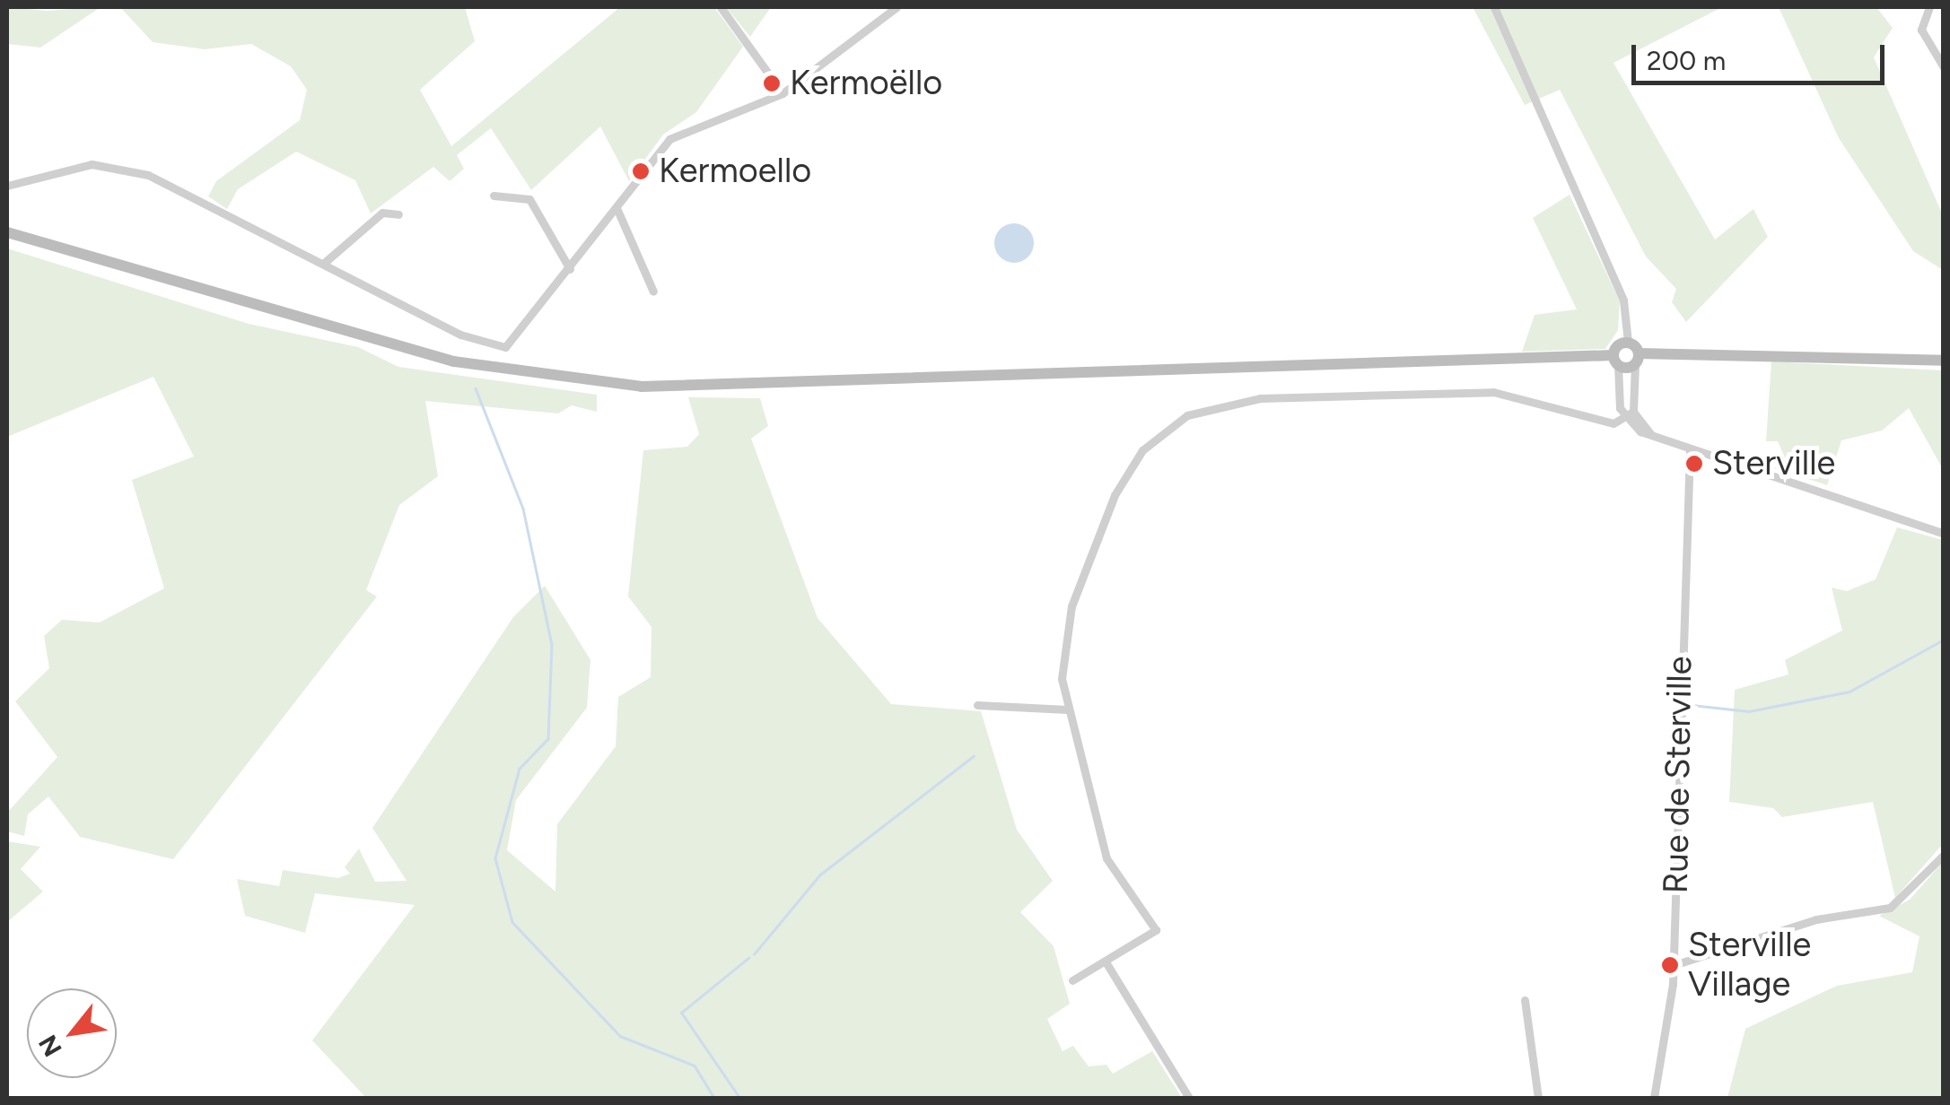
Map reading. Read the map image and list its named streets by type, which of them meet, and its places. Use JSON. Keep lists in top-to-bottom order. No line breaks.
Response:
{"streets":{"street":["Rue de Sterville"]},"places":["Kermoëllo","Kermoello","Sterville","Sterville Village"],"scale_bar":"200 m","north":"bottom left"}
